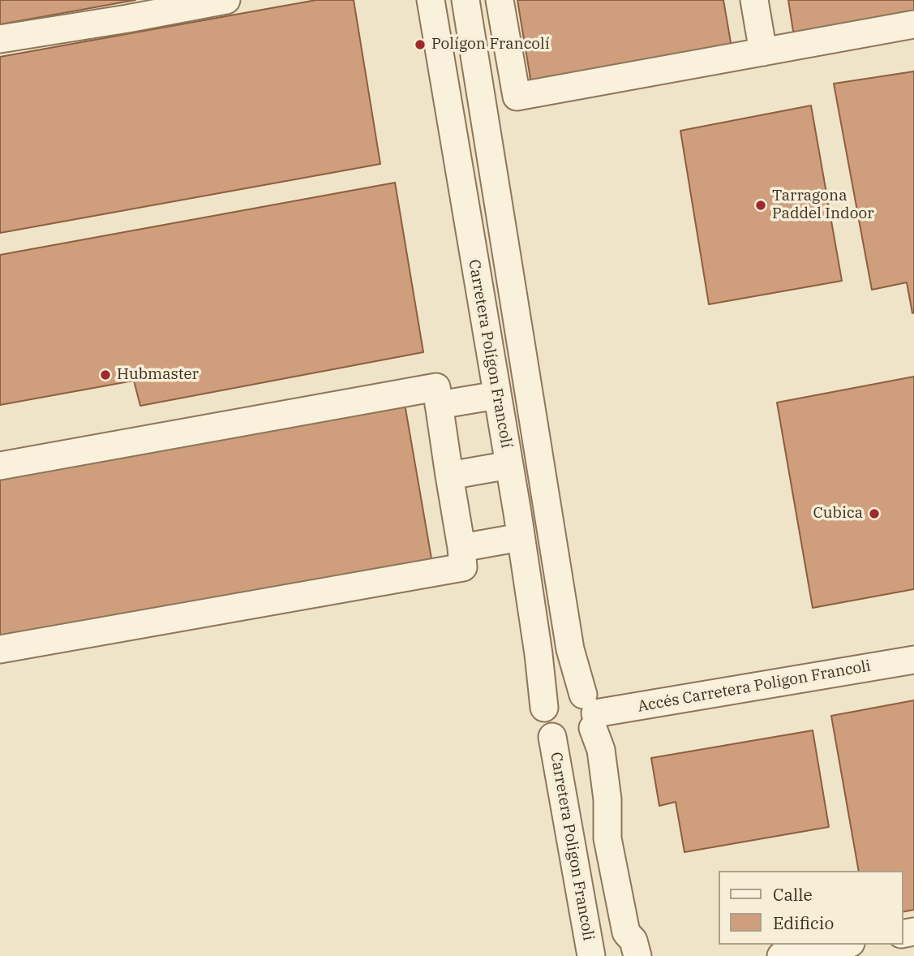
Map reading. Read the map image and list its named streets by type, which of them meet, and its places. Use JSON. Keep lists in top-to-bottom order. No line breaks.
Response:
{"streets":{"street":["Carretera Polígon Francolí","Accés Carretera Poligon Francoli","Carretera Poligon Francoli"]},"crossings":[["Carretera Polígon Francolí","Accés Carretera Poligon Francoli"],["Carretera Polígon Francolí","Carretera Poligon Francoli"],["Accés Carretera Poligon Francoli","Carretera Poligon Francoli"]],"places":["Polígon Francolí","Tarragona Paddel Indoor","Hubmaster","Cubica"],"legend":["Calle","Edificio"]}
